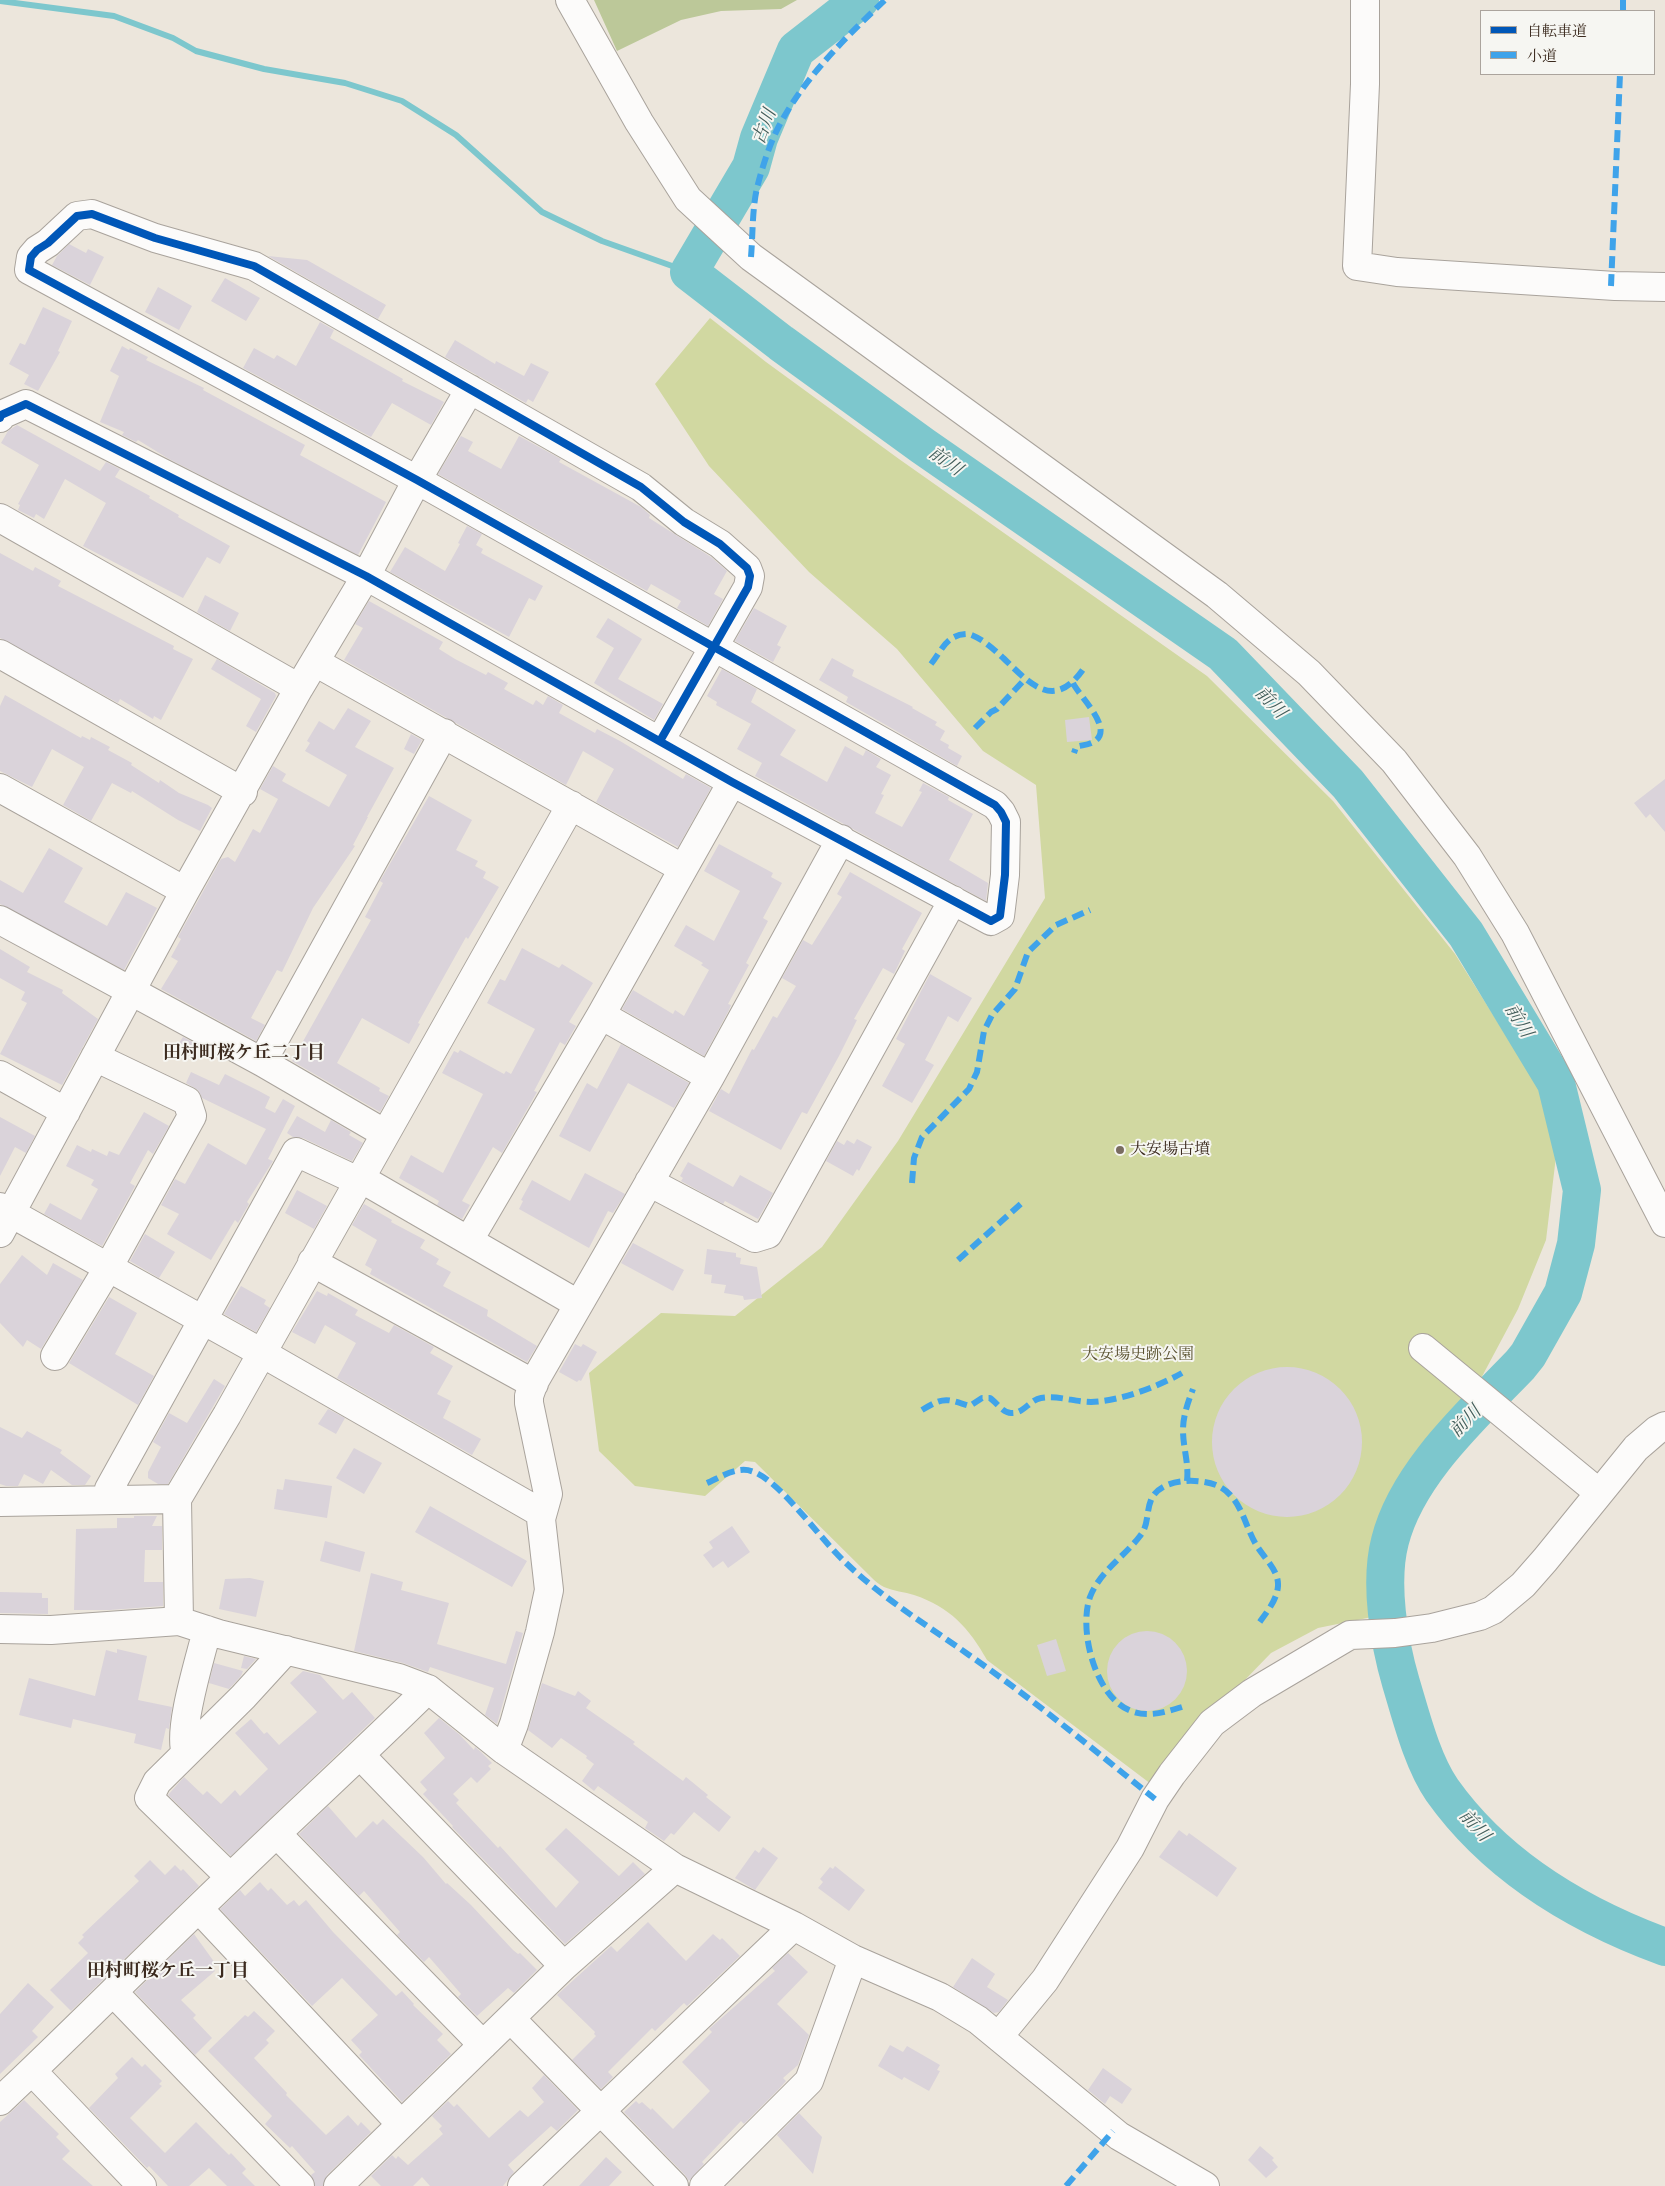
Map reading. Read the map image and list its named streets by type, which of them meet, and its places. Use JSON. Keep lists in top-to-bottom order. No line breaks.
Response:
{"districts":["田村町桜ケ丘二丁目","田村町桜ケ丘一丁目"],"water":["古川","前川"],"parks":["大安場史跡公園"],"places":["大安場古墳"],"legend":["自転車道","小道"]}
